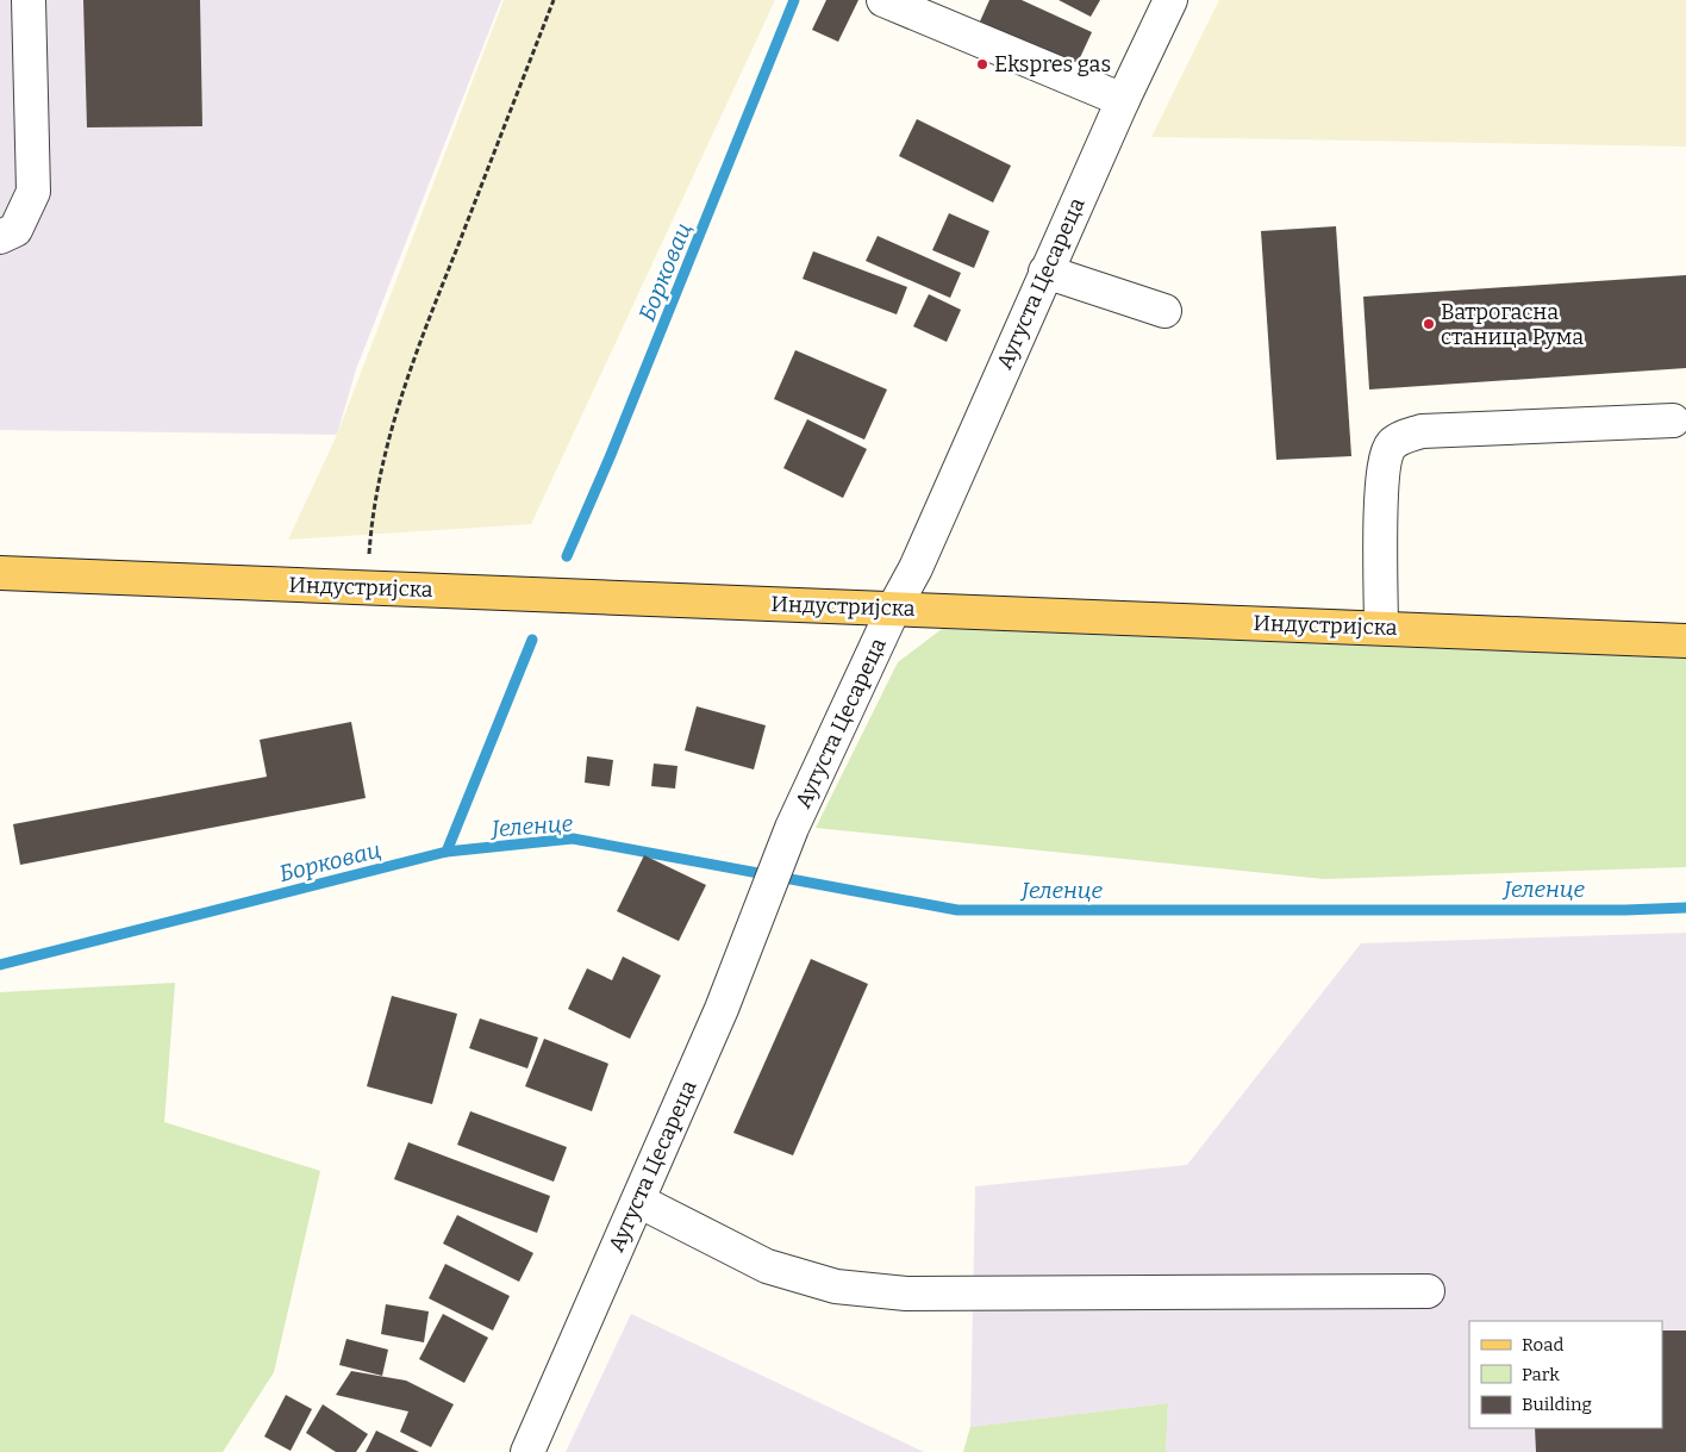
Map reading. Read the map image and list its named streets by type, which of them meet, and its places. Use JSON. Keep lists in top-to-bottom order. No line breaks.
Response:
{"streets":{"main road":["Индустријска"],"street":["Аугуста Цесареца"]},"crossings":[["Аугуста Цесареца","Индустријска"]],"water":["Борковац","Јеленце"],"places":["Ekspres gas","Ватрогасна станица Рума"],"legend":["Road","Park","Building"]}
